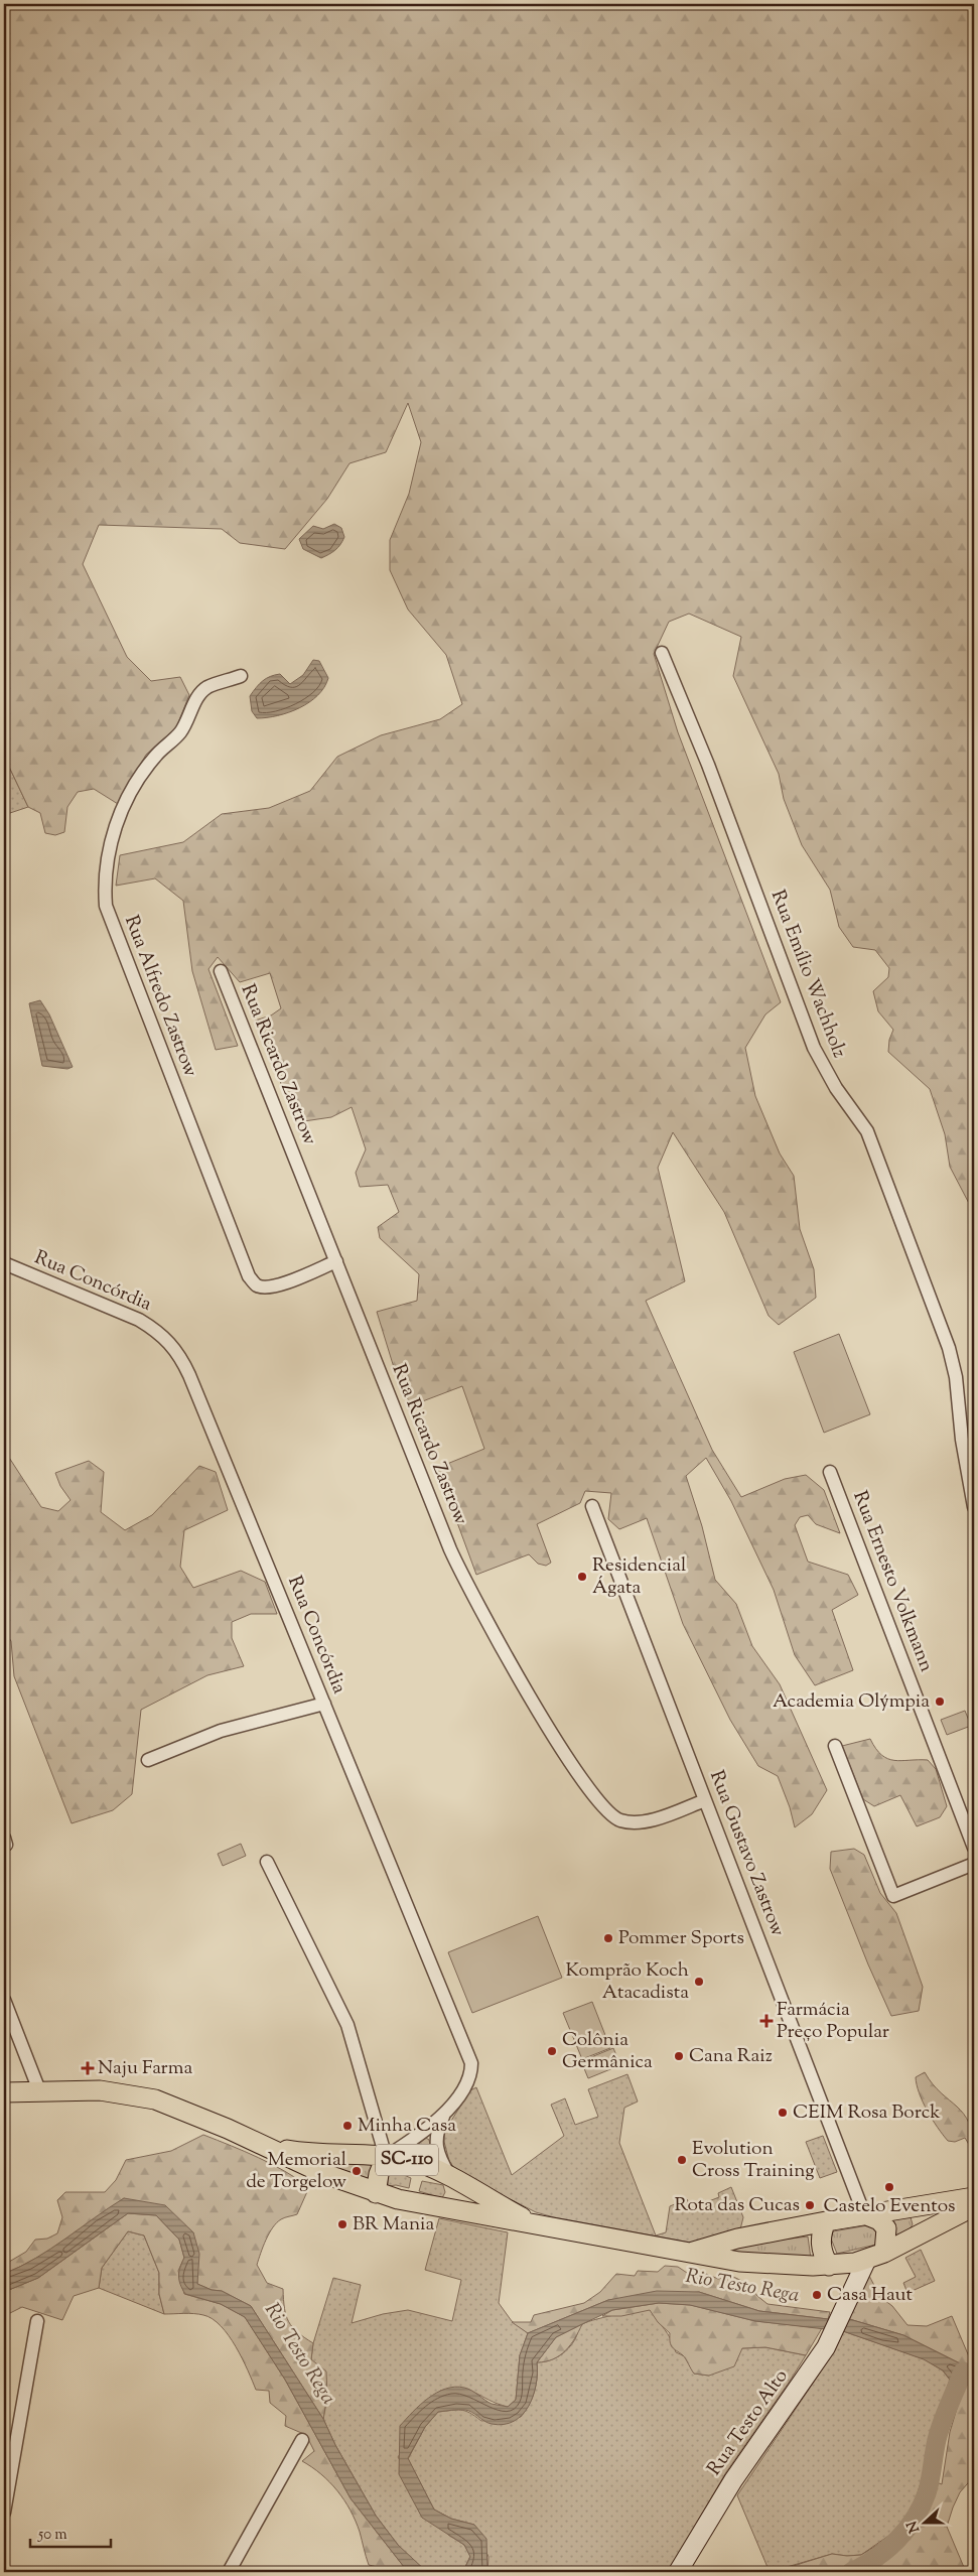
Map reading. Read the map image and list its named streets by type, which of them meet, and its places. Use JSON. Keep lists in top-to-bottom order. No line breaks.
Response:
{"streets":{"main road":["SC-110","Rua Testo Alto"],"street":["Rua Emílio Wachholz","Rua Alfredo Zastrow","Rua Ricardo Zastrow","Rua Concórdia","Rua Ernesto Volkmann","Rua Gustavo Zastrow"]},"crossings":[["Rua Alfredo Zastrow","Rua Ricardo Zastrow"],["Rua Ricardo Zastrow","Rua Gustavo Zastrow"],["Rua Concórdia","SC-110"],["Rua Gustavo Zastrow","SC-110"],["Rua Gustavo Zastrow","Rua Testo Alto"],["SC-110","Rua Testo Alto"]],"water":["Rio Testo Rega"],"places":{"other":["Residencial Ágata","Academia Olýmpia","Pommer Sports","Komprão Koch Atacadista","Colônia Germânica","Cana Raiz","CEIM Rosa Borck","Minha Casa","Evolution Cross Training","Memorial de Torgelow","Castelo Eventos","Rota das Cucas","BR Mania","Casa Haut"],"health":["Farmácia Preço Popular","Naju Farma"]},"scale_bar":"50 m","north":"left"}
